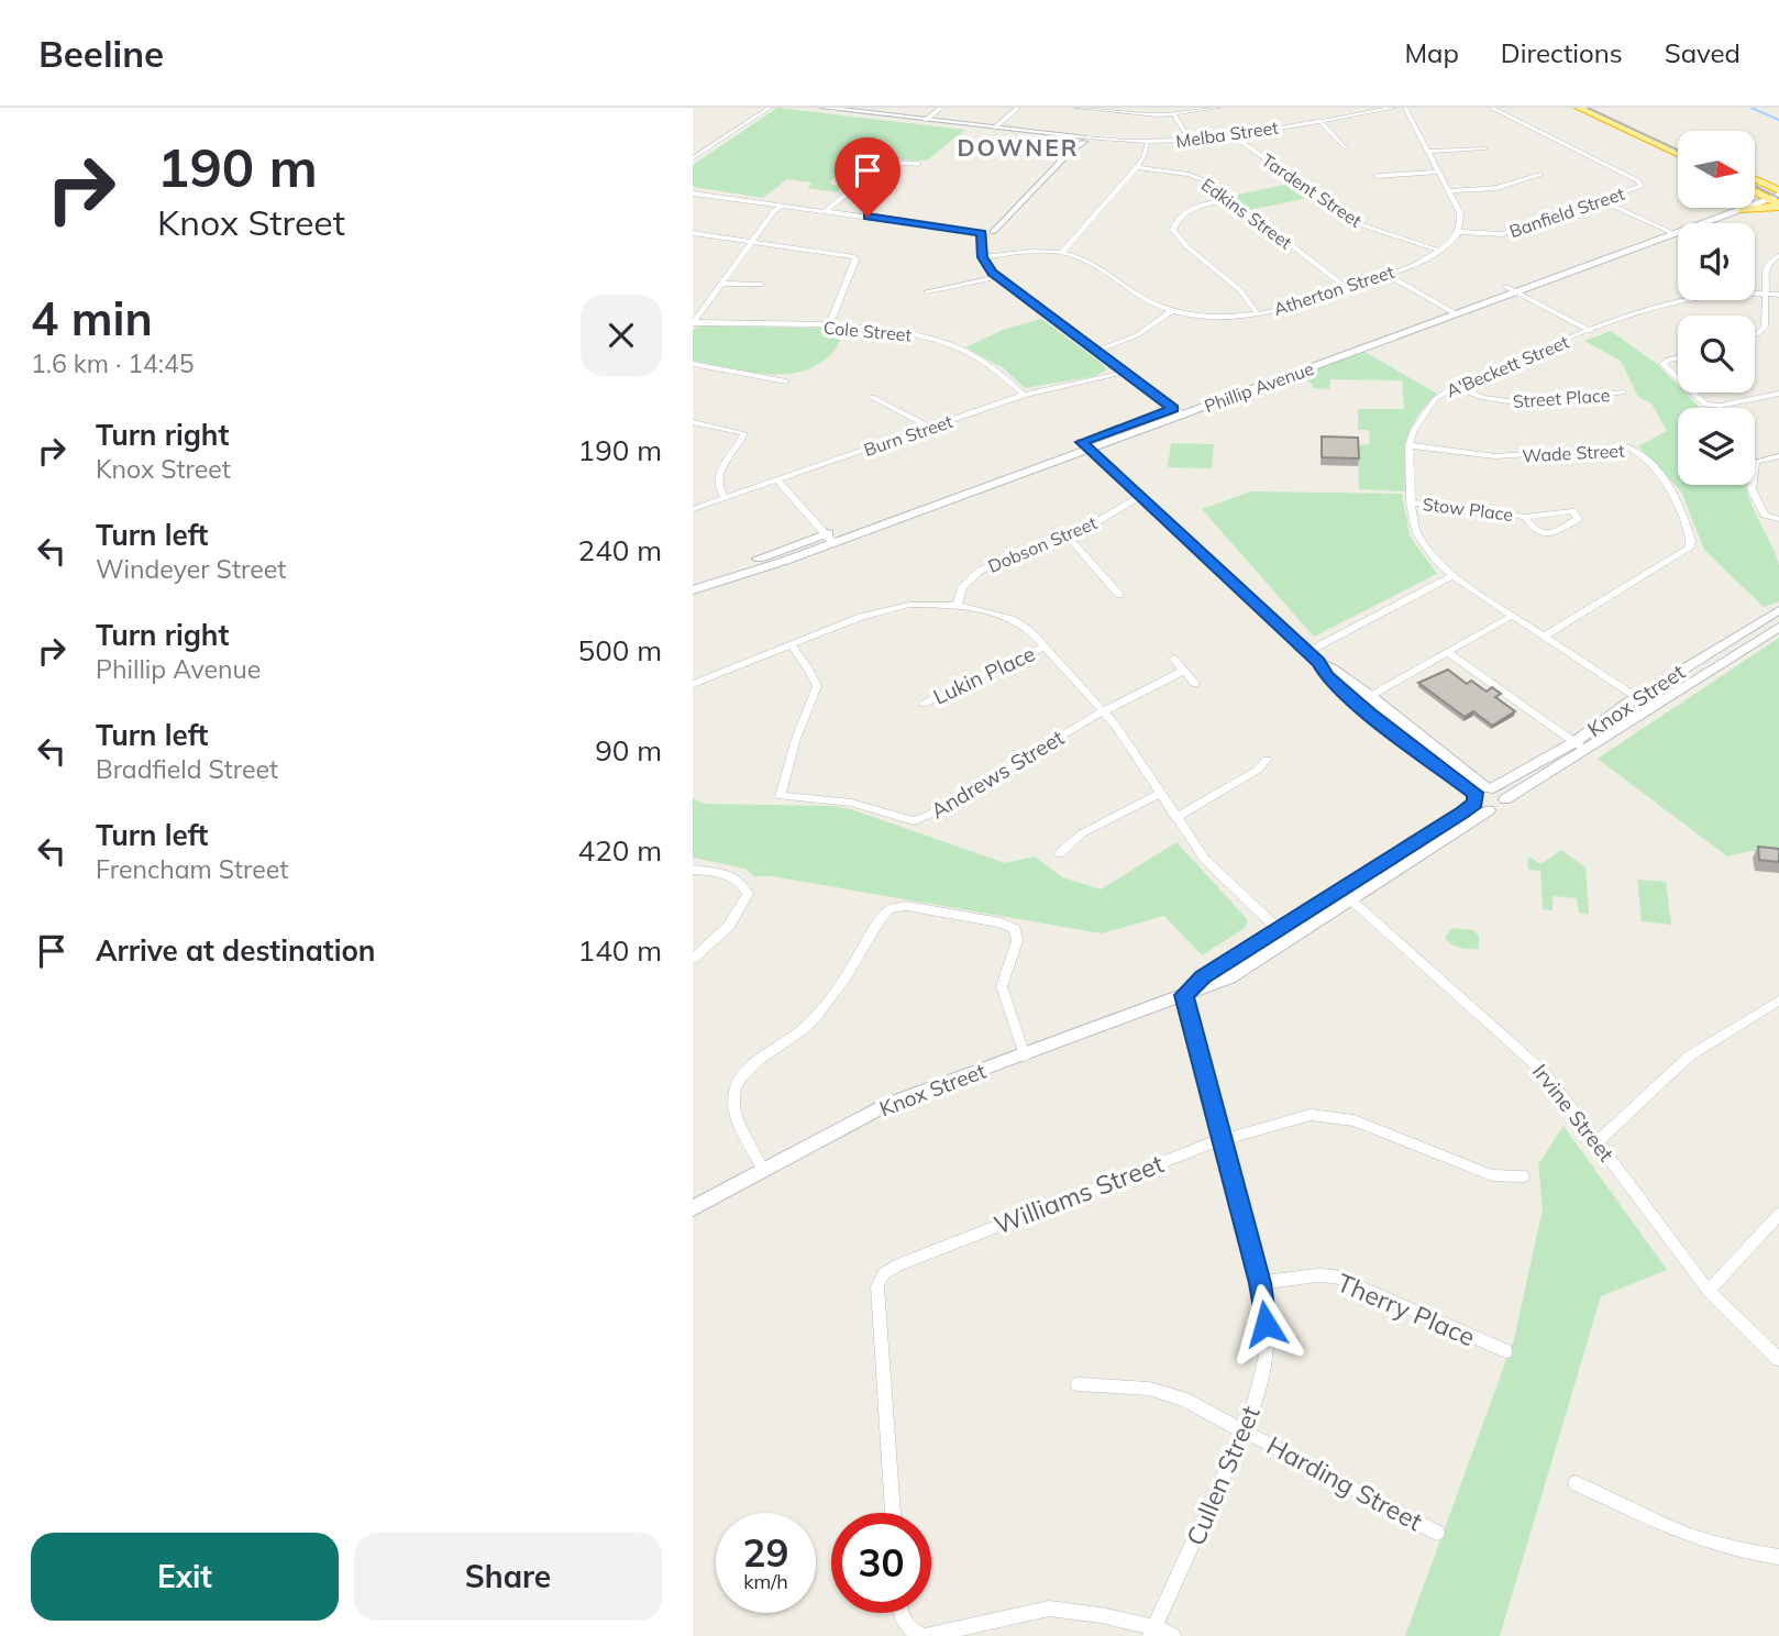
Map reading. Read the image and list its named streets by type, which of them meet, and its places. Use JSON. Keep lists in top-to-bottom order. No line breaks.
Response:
{"streets":{"main road":["Phillip Avenue"],"street":["Melba Street","Tardent Street","Banfield Street","Edkins Street","Atherton Street","Cole Street","A'Beckett Street","Street Place","Burn Street","Wade Street","Stow Place","Dobson Street","Lukin Place","Knox Street","Andrews Street","Irvine Street","Williams Street","Therry Place","Cullen Street","Harding Street"]},"crossings":[["Melba Street","Tardent Street"],["Tardent Street","Atherton Street"],["Banfield Street","Atherton Street"],["Edkins Street","Atherton Street"],["Cole Street","Burn Street"],["A'Beckett Street","Street Place"],["A'Beckett Street","Wade Street"],["Knox Street","Irvine Street"],["Knox Street","Cullen Street"],["Williams Street","Cullen Street"],["Therry Place","Cullen Street"],["Cullen Street","Harding Street"]],"districts":["DOWNER"],"north":"right","page":{"header":"Beeline","nav":["Map","Directions","Saved"],"turn":["190 m","Knox Street"],"heading":["4 min","1.6 km · 14:45"],"list":[{"name":"Turn right","note":"Knox Street","value":"190 m"},{"name":"Turn left","note":"Windeyer Street","value":"240 m"},{"name":"Turn right","note":"Phillip Avenue","value":"500 m"},{"name":"Turn left","note":"Bradfield Street","value":"90 m"},{"name":"Turn left","note":"Frencham Street","value":"420 m"},{"name":"Arrive at destination","value":"140 m"}],"speed":"29 km/h","limit":"30","buttons":["Exit","Share"]}}
